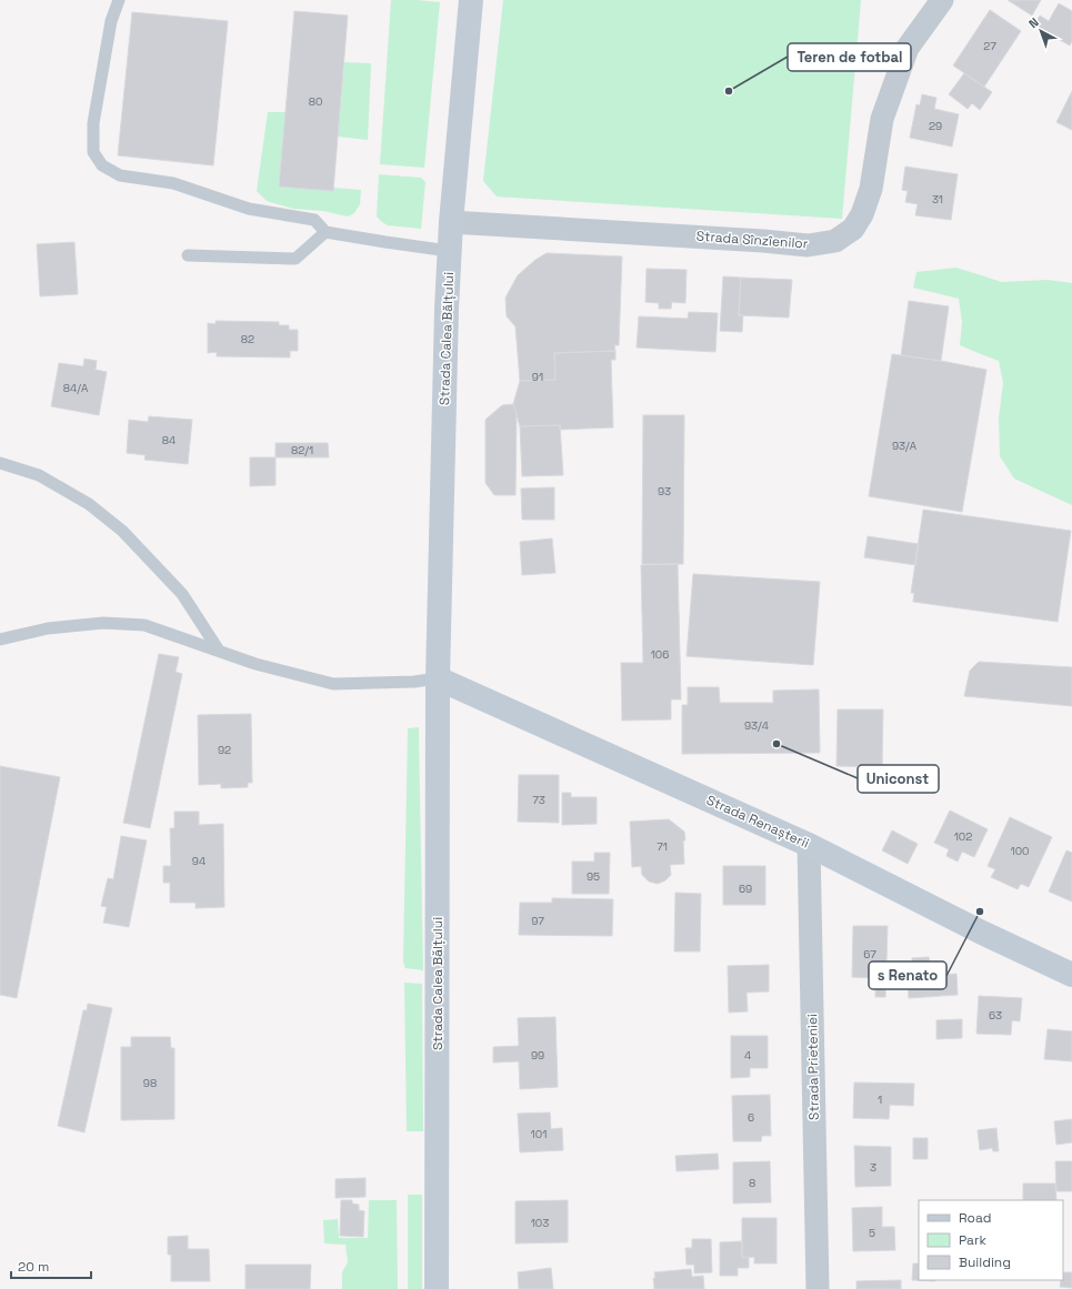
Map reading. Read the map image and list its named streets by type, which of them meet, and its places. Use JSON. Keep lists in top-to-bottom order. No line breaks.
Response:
{"streets":{"main road":["Strada Calea Bălțului","Strada Renașterii"],"street":["Strada Sînzîenilor","Strada Prieteniei"]},"crossings":[["Strada Sînzîenilor","Strada Calea Bălțului"],["Strada Calea Bălțului","Strada Renașterii"],["Strada Renașterii","Strada Prieteniei"]],"places":["Teren de fotbal","Uniconst","s Renato"],"house_numbers":["27","80","29","31","82","91","84/A","84","93/A","82/1","93","106","93/4","92","73","102","71","100","94","95","69","97","67","63","99","4","98","1","6","101","3","8","103","5"],"legend":["Road","Park","Building"],"scale_bar":"20 m","north":"top left"}
